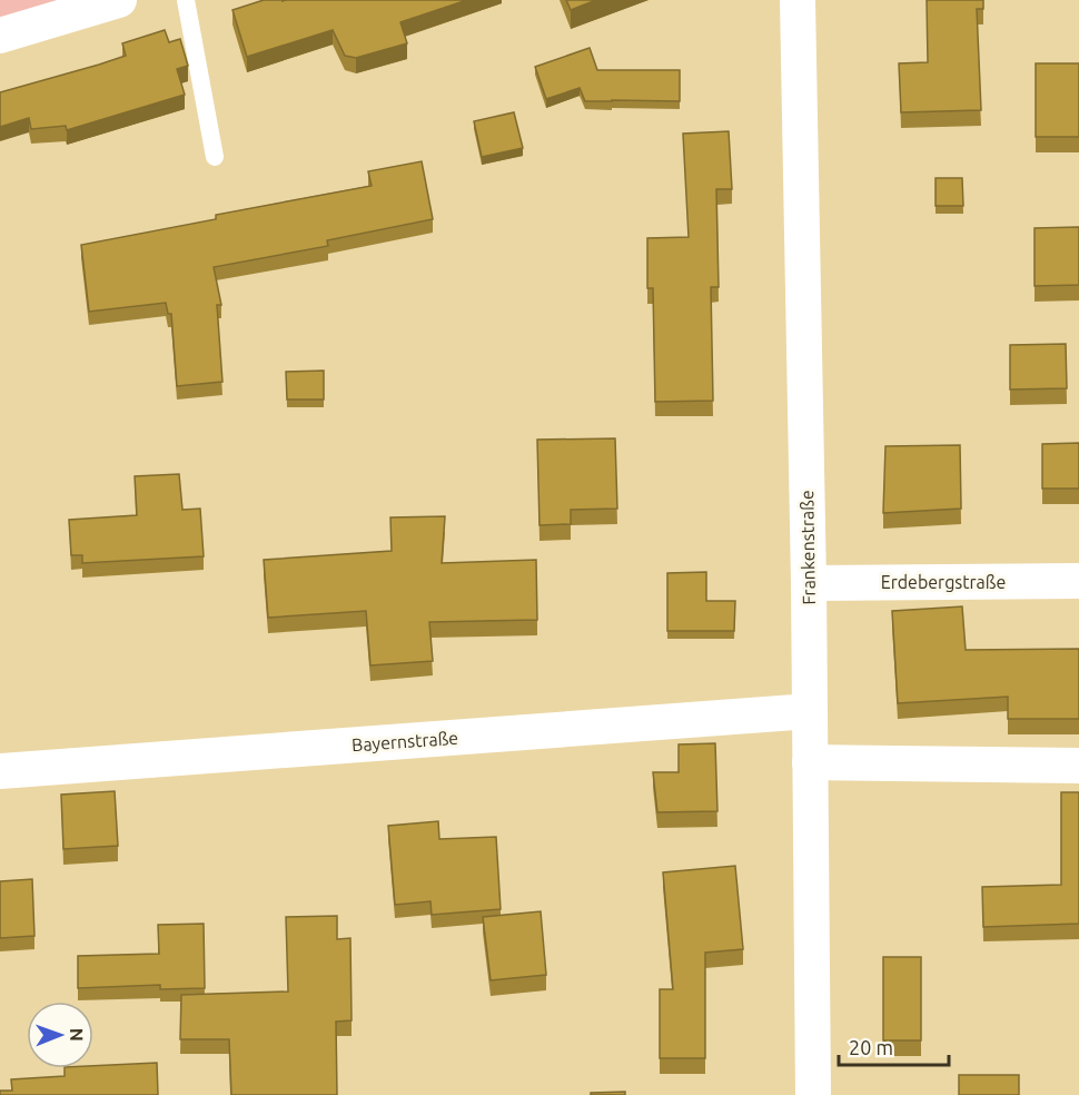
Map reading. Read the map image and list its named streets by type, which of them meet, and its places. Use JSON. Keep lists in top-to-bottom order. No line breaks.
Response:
{"streets":{"street":["Frankenstraße","Erdebergstraße","Bayernstraße"]},"crossings":[["Frankenstraße","Erdebergstraße"],["Frankenstraße","Bayernstraße"]],"scale_bar":"20 m","north":"right"}
